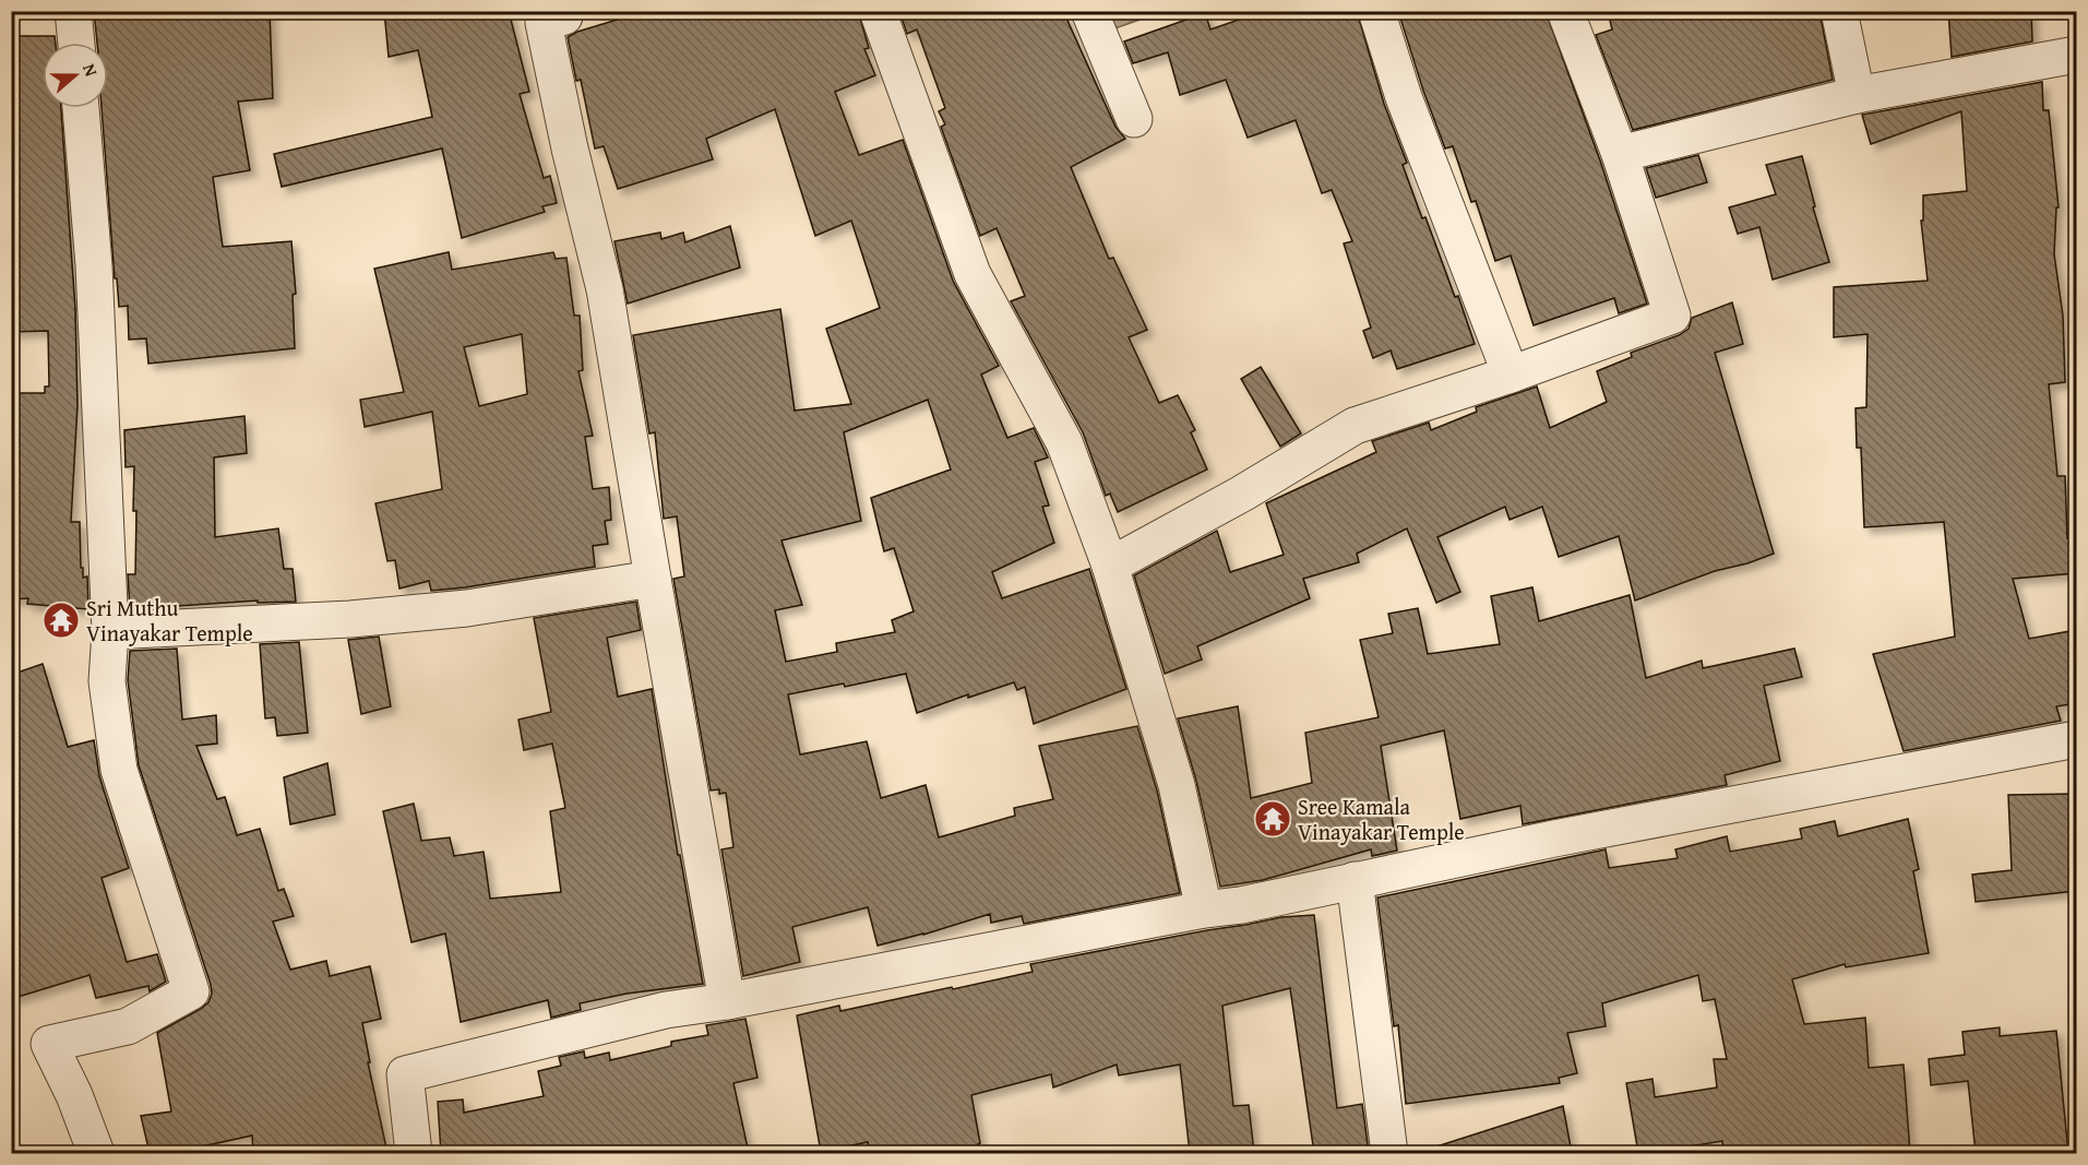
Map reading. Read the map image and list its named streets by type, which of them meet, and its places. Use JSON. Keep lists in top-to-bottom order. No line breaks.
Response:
{"places":{"temple":["Sri Muthu Vinayakar Temple","Sree Kamala Vinayakar Temple"]},"north":"right"}
